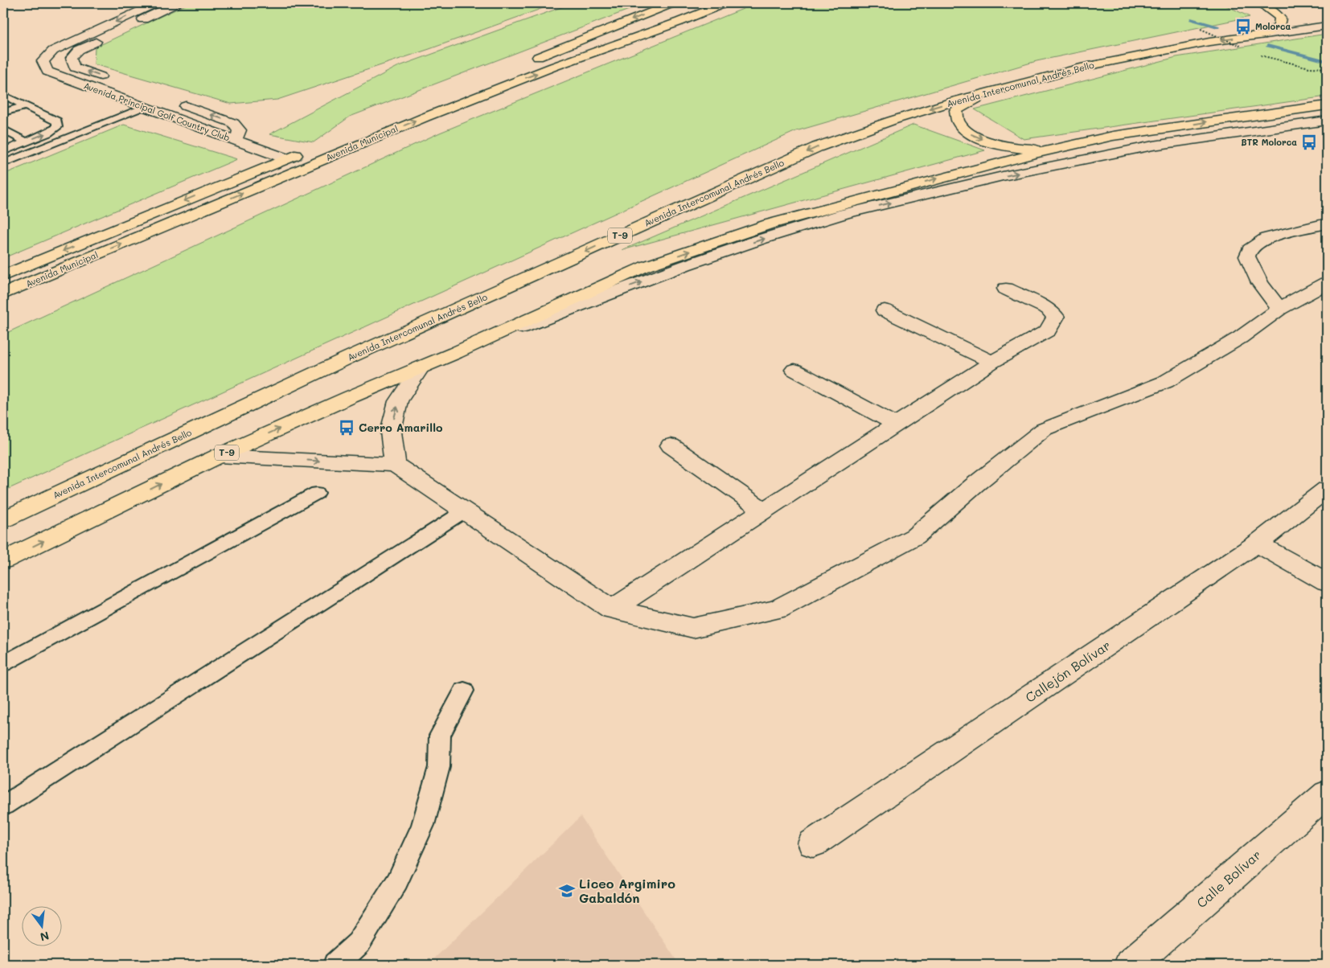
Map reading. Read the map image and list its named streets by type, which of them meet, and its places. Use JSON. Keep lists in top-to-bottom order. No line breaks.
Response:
{"streets":{"highway":["Avenida Intercomunal Andrés Bello","Avenida Municipal","T-9"],"street":["Avenida Principal Golf Country Club","Callejón Bolívar","Calle Bolívar"]},"places":{"bus stop":["Molorca","BTR Molorca","Cerro Amarillo"],"school or university":["Liceo Argimiro Gabaldón"]},"north":"bottom"}
